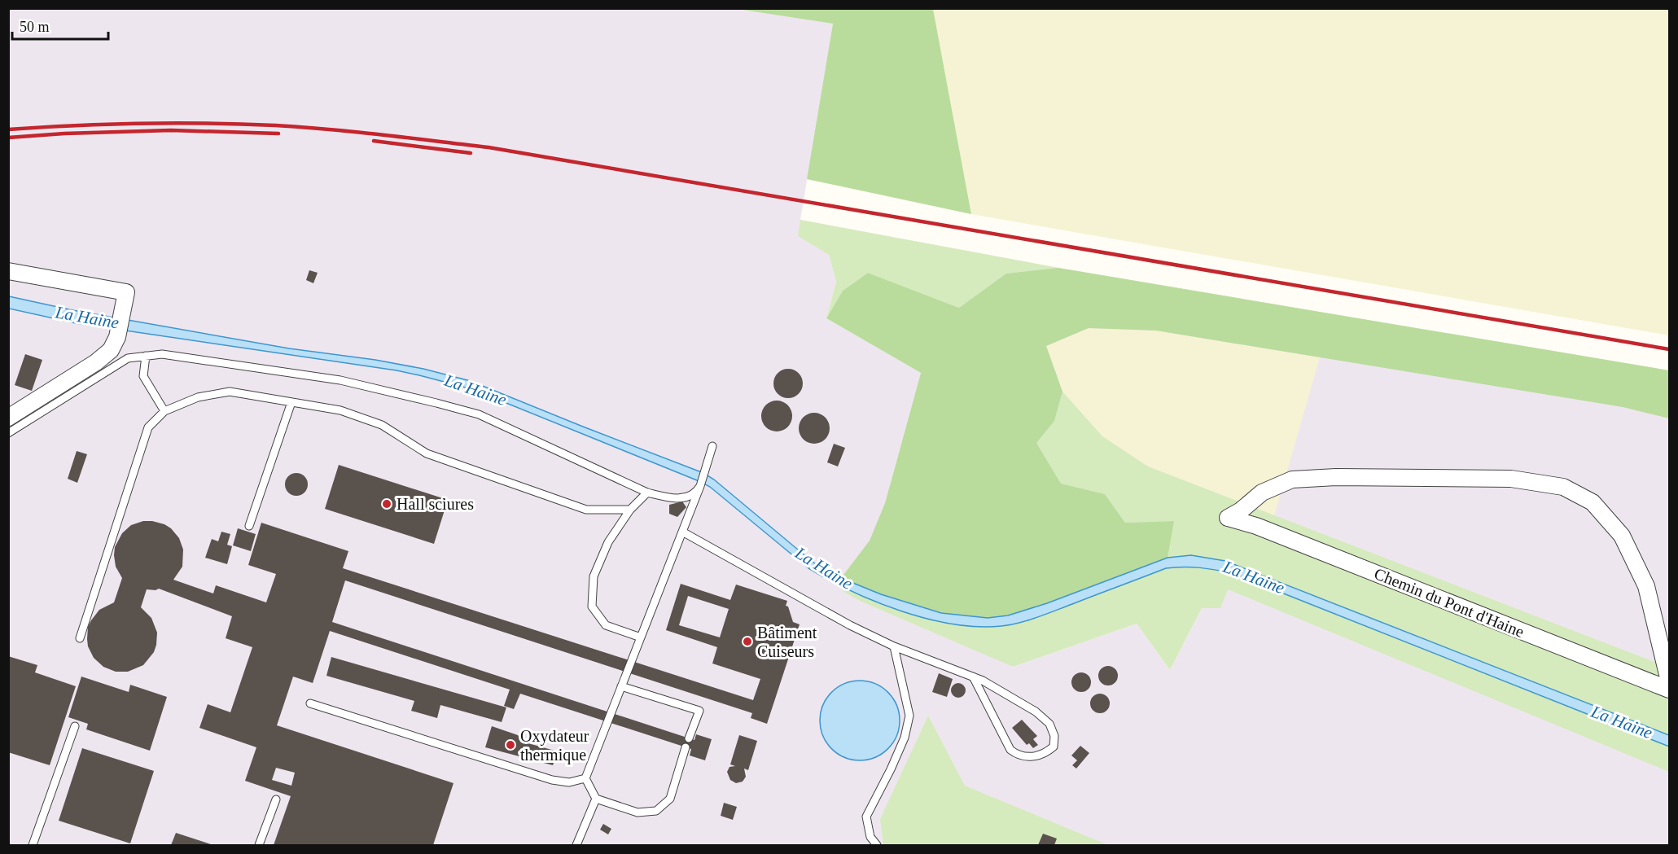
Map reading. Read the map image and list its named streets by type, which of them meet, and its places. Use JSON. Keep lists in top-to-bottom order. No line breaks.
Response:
{"streets":{"street":["Chemin du Pont d'Haine"]},"water":["La Haine"],"places":["Hall sciures","Bâtiment Cuiseurs","Oxydateur thermique"],"scale_bar":"50 m"}
